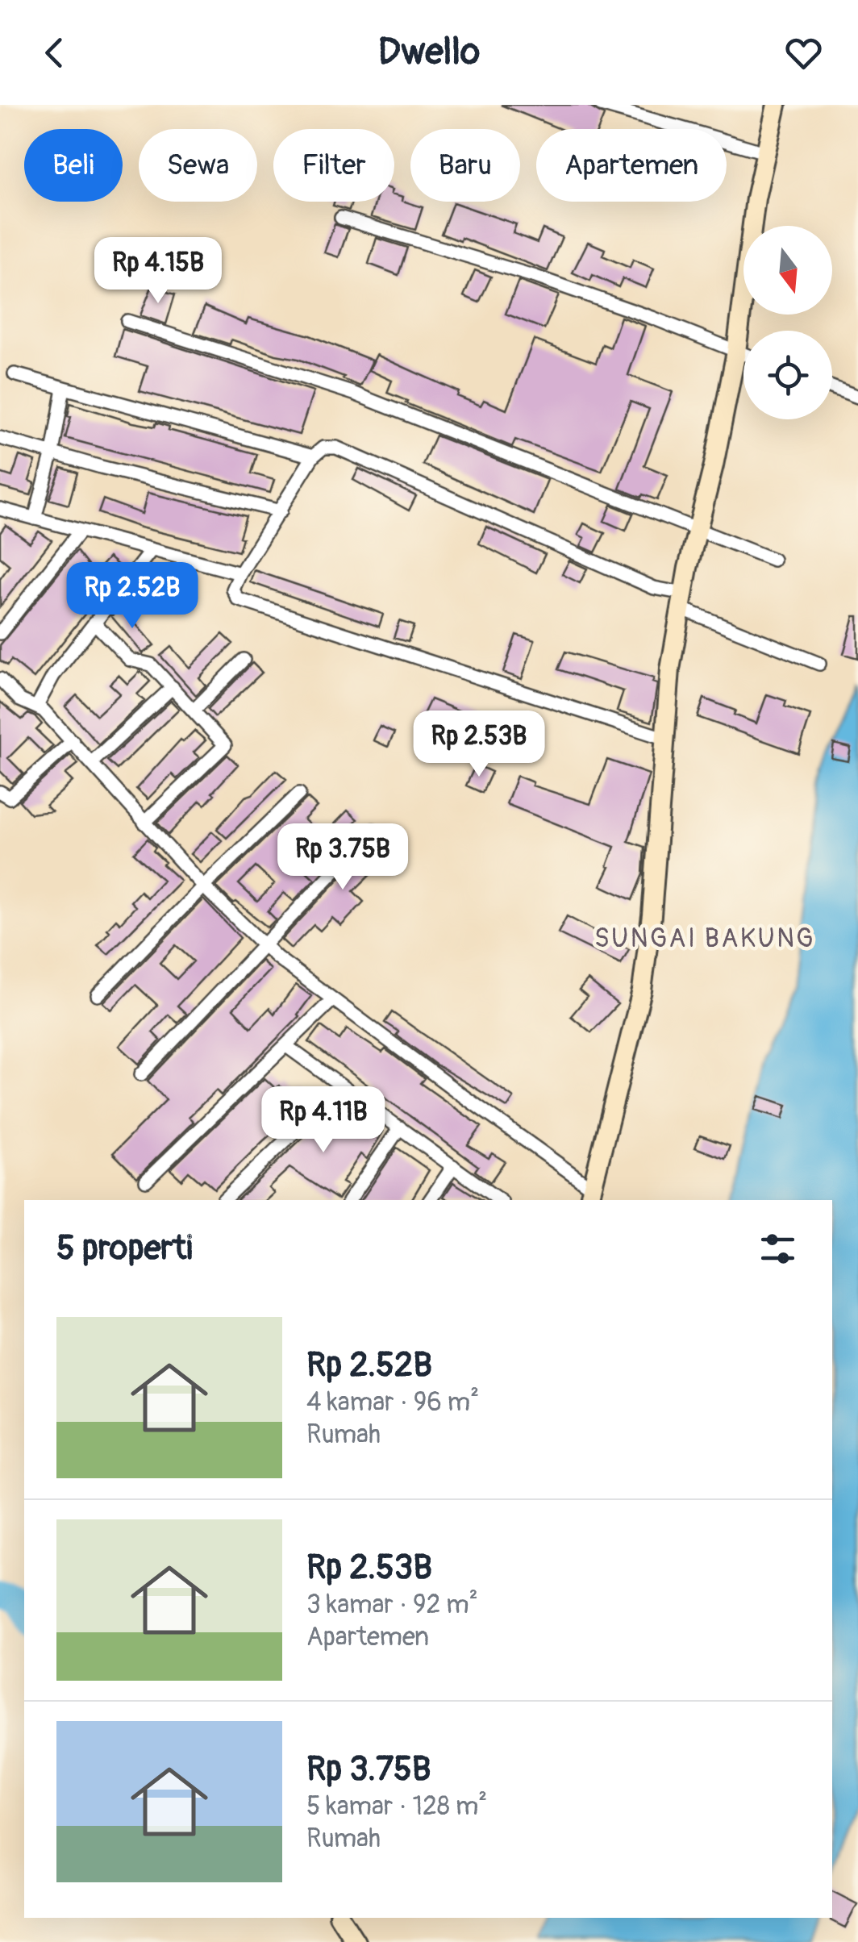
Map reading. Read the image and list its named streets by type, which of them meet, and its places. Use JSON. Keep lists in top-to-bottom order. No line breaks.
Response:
{"districts":["SUNGAI BAKUNG"],"north":"bottom","page":{"header":"Dwello","chip":["Beli","Sewa","Filter","Baru","Apartemen"],"price":["Rp 4.15B","Rp 2.52B","Rp 2.53B","Rp 3.75B","Rp 4.11B"],"heading":"5 properti","list":[{"name":"Rp 2.52B","note":"4 kamar · 96 m² · Rumah"},{"name":"Rp 2.53B","note":"3 kamar · 92 m² · Apartemen"},{"name":"Rp 3.75B","note":"5 kamar · 128 m² · Rumah"}]}}
